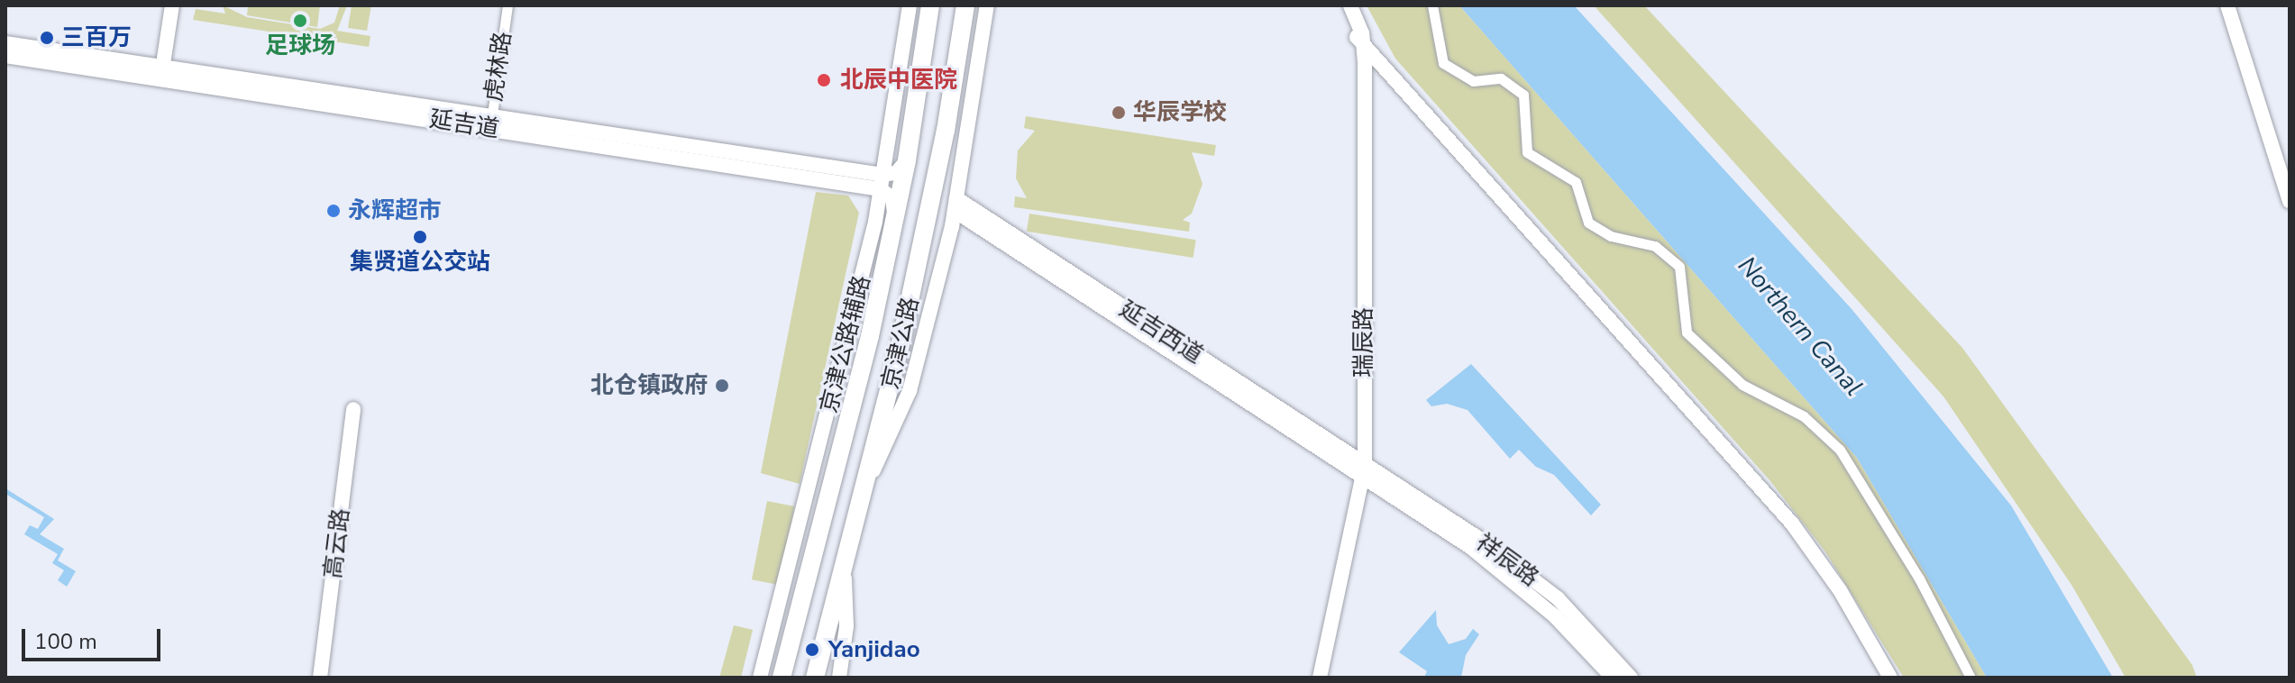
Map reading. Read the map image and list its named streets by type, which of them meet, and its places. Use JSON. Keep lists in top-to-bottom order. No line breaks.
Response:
{"streets":{"highway":["京津公路"],"street":["虎林路","延吉道","延吉西道","瑞辰路","京津公路辅路","高云路","祥辰路"]},"crossings":[["虎林路","延吉道"],["延吉道","京津公路辅路"],["延吉西道","瑞辰路"],["延吉西道","祥辰路"],["瑞辰路","祥辰路"]],"water":["Northern Canal"],"places":["足球场","三百万","北辰中医院","华辰学校","永辉超市","集贤道公交站","北仓镇政府","Yanjidao"],"scale_bar":"100 m"}
